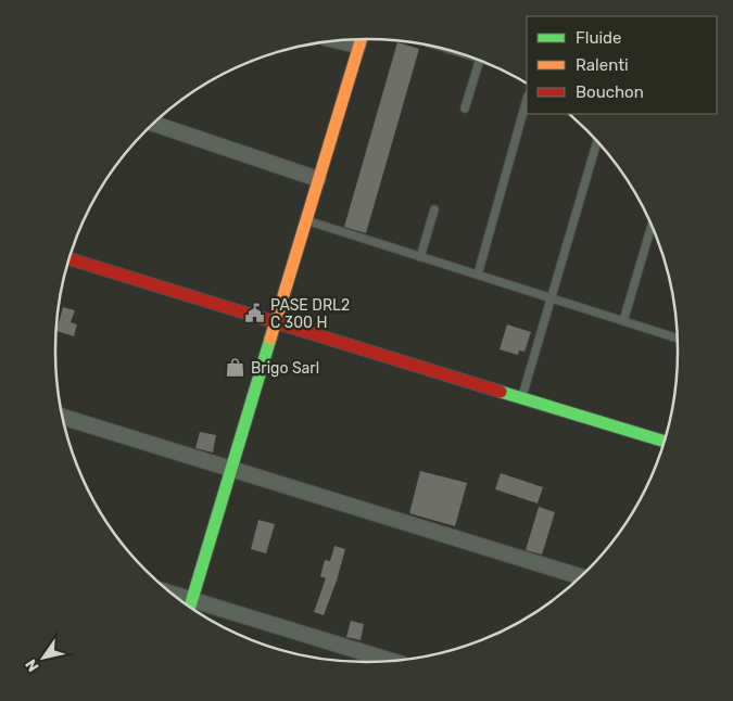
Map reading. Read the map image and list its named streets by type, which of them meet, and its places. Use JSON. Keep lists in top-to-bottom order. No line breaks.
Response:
{"places":{"public building":["PASE DRL2 C 300 H"],"shop":["Brigo Sarl"]},"legend":["Fluide","Ralenti","Bouchon"],"north":"bottom left"}
